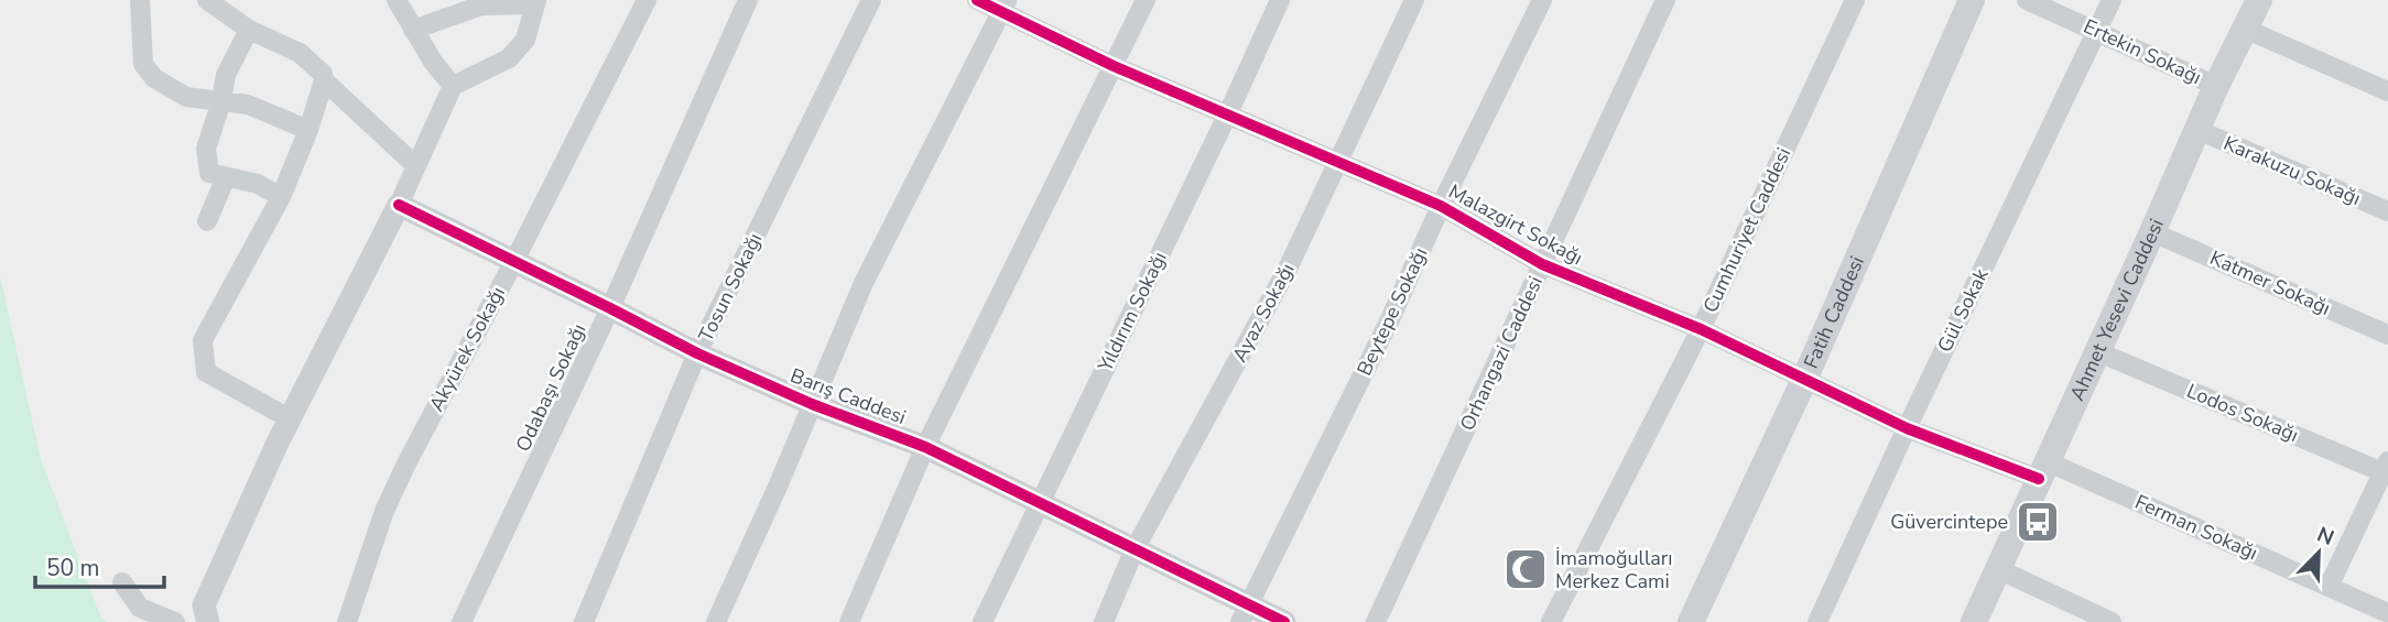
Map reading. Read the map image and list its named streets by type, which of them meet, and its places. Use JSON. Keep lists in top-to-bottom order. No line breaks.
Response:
{"streets":{"main road":["Ahmet Yesevi Caddesi","Fatih Caddesi"],"street":["Ertekin Sokağı","Karakuzu Sokağı","Malazgirt Sokağı","Cumhuriyet Caddesi","Katmer Sokağı","Tosun Sokağı","Gül Sokak","Yıldırım Sokağı","Beytepe Sokağı","Ayaz Sokağı","Akyürek Sokağı","Orhangazi Caddesi","Odabaşı Sokağı","Barış Caddesi","Lodos Sokağı","Ferman Sokağı"]},"crossings":[["Ertekin Sokağı","Gül Sokak"],["Ertekin Sokağı","Ahmet Yesevi Caddesi"],["Karakuzu Sokağı","Ahmet Yesevi Caddesi"],["Malazgirt Sokağı","Cumhuriyet Caddesi"],["Malazgirt Sokağı","Gül Sokak"],["Malazgirt Sokağı","Ahmet Yesevi Caddesi"],["Malazgirt Sokağı","Yıldırım Sokağı"],["Malazgirt Sokağı","Beytepe Sokağı"],["Malazgirt Sokağı","Ayaz Sokağı"],["Malazgirt Sokağı","Fatih Caddesi"],["Malazgirt Sokağı","Orhangazi Caddesi"],["Malazgirt Sokağı","Ferman Sokağı"],["Katmer Sokağı","Ahmet Yesevi Caddesi"],["Tosun Sokağı","Barış Caddesi"],["Ahmet Yesevi Caddesi","Lodos Sokağı"],["Ahmet Yesevi Caddesi","Ferman Sokağı"],["Yıldırım Sokağı","Barış Caddesi"],["Beytepe Sokağı","Barış Caddesi"],["Ayaz Sokağı","Barış Caddesi"],["Akyürek Sokağı","Barış Caddesi"],["Odabaşı Sokağı","Barış Caddesi"]],"places":{"bus stop":["Güvercintepe"],"mosque":["İmamoğulları Merkez Cami"]},"scale_bar":"50 m","north":"top right"}
